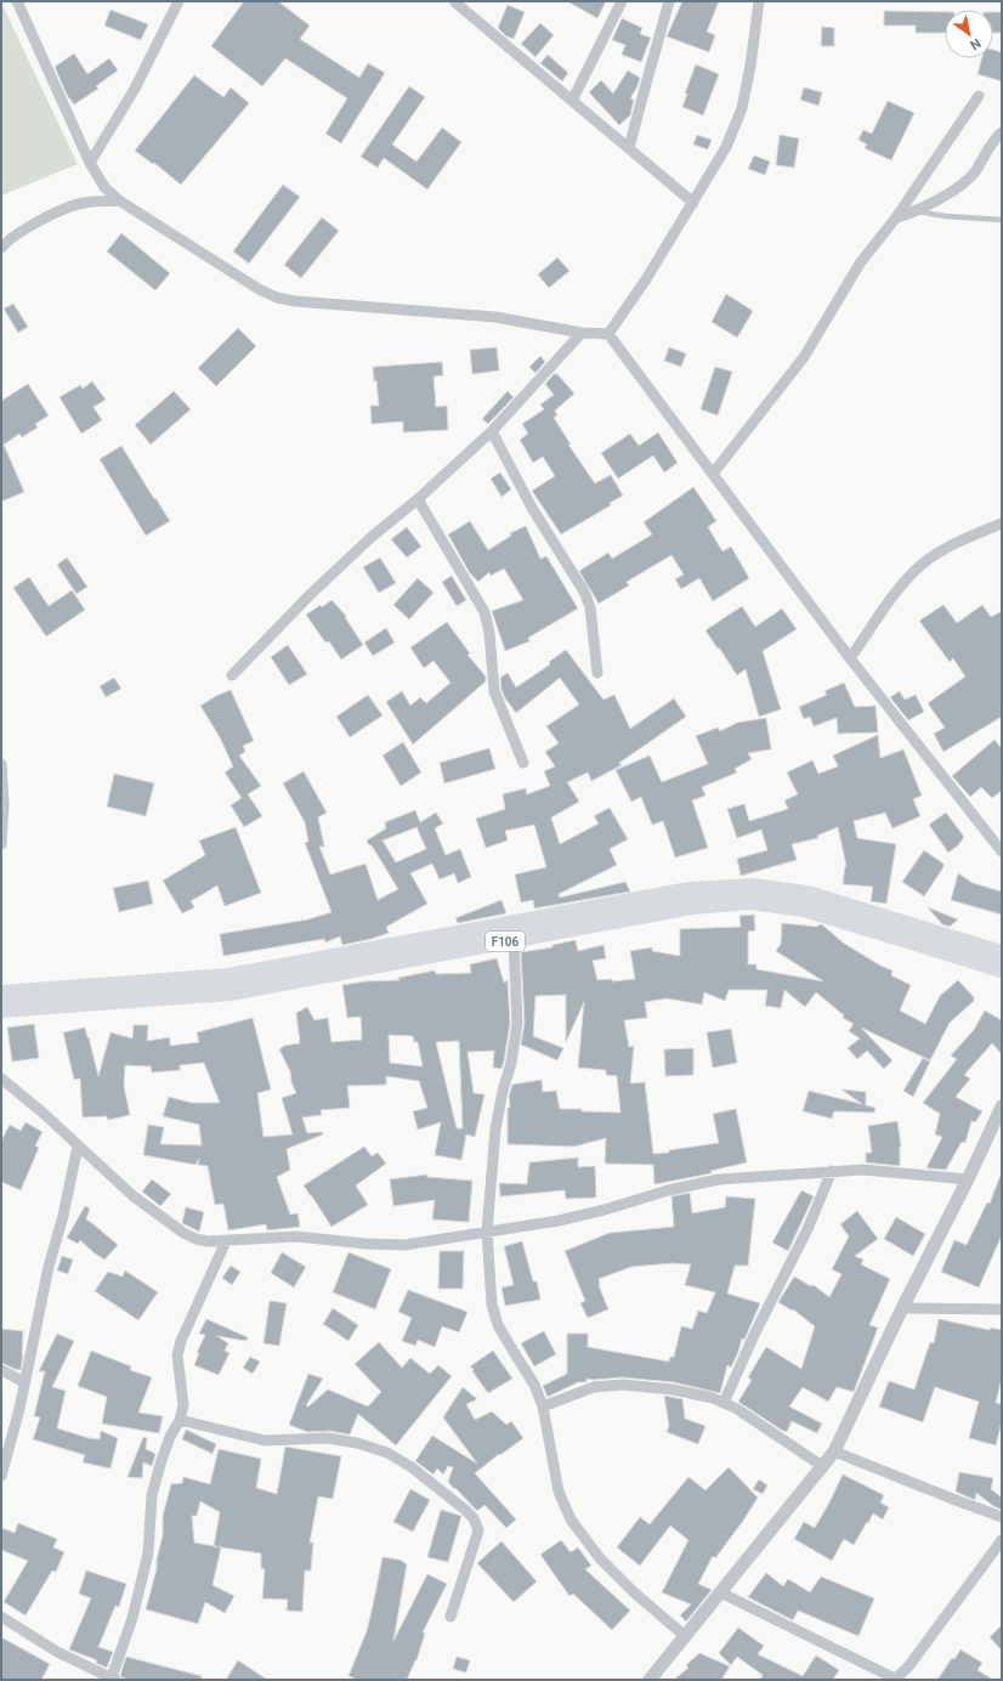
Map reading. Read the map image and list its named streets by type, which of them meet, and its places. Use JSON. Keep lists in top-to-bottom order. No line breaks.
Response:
{"streets":{"main road":["F106"]},"north":"bottom right"}
